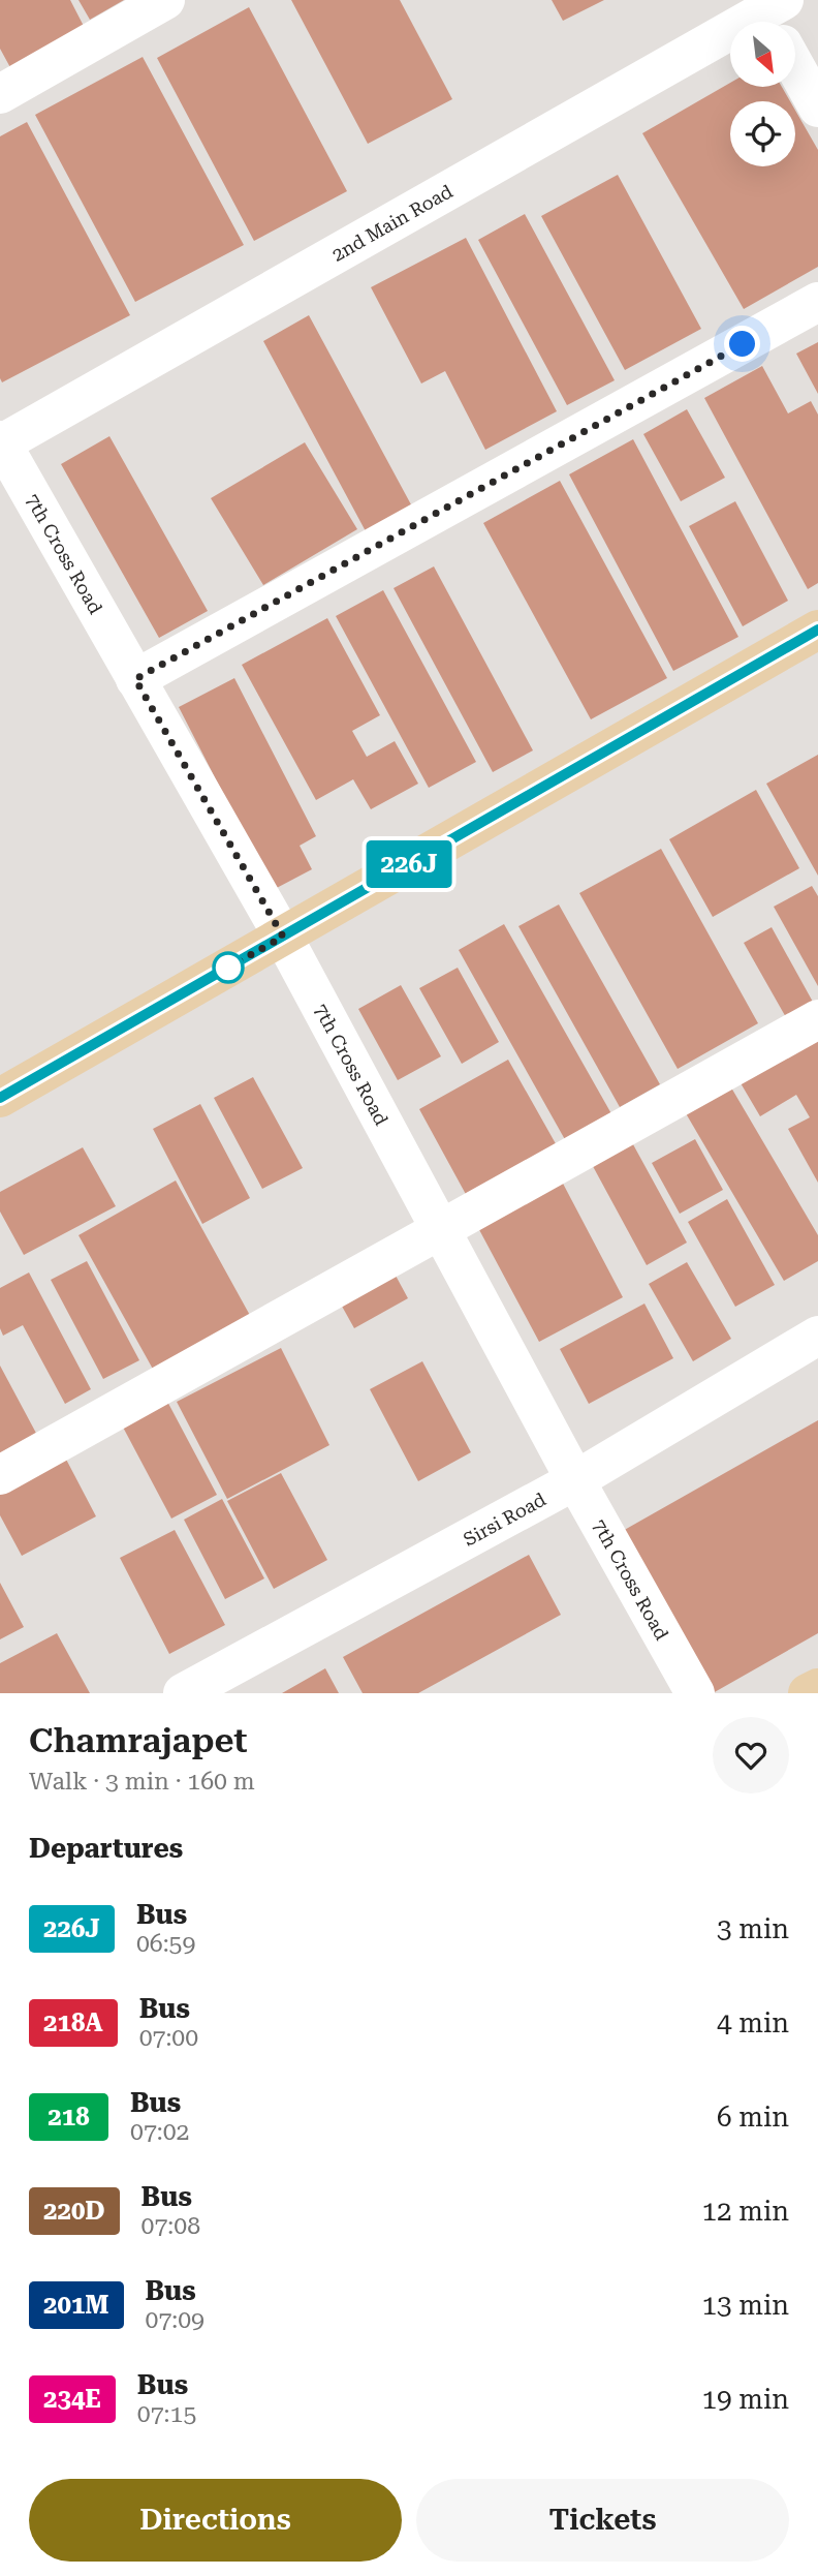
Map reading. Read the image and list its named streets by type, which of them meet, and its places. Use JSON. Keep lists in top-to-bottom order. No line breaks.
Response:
{"streets":{"street":["2nd Main Road","7th Cross Road","Sirsi Road"]},"crossings":[["2nd Main Road","7th Cross Road"],["7th Cross Road","Sirsi Road"]],"lines":["bus line 226J"],"north":"bottom right","page":{"on_map":"226J","heading":[["Chamrajapet","Walk · 3 min · 160 m"],"Departures"],"list":[{"mark":"226J","name":"Bus","note":"06:59","value":"3 min"},{"mark":"218A","name":"Bus","note":"07:00","value":"4 min"},{"mark":"218","name":"Bus","note":"07:02","value":"6 min"},{"mark":"220D","name":"Bus","note":"07:08","value":"12 min"},{"mark":"201M","name":"Bus","note":"07:09","value":"13 min"},{"mark":"234E","name":"Bus","note":"07:15","value":"19 min"}],"buttons":["Directions","Tickets"]}}
